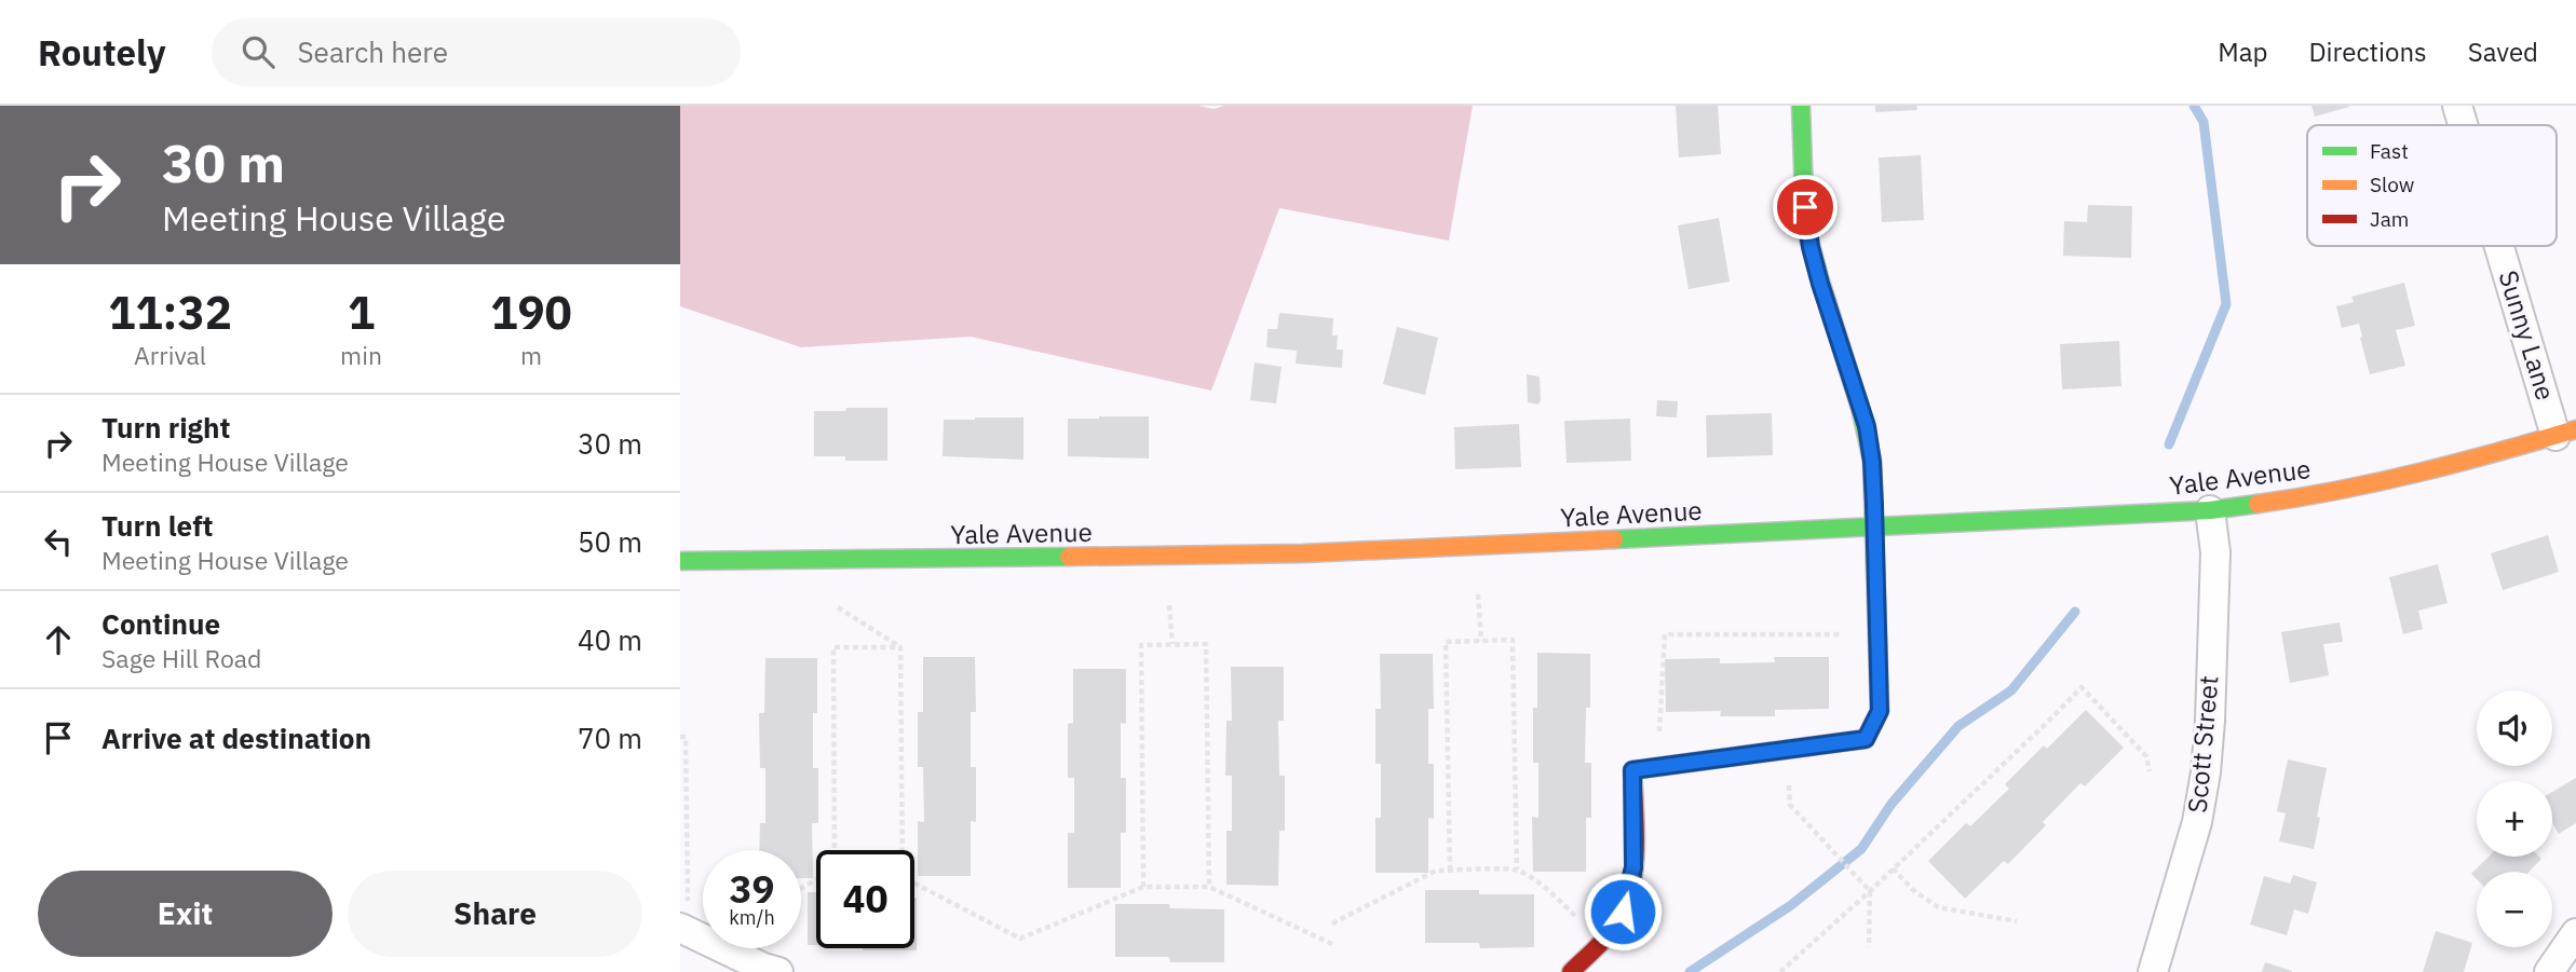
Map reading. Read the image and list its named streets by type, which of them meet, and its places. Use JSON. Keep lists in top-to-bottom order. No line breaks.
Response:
{"streets":{"main road":["Yale Avenue"],"street":["Sunny Lane","Scott Street"]},"crossings":[["Sunny Lane","Yale Avenue"],["Yale Avenue","Scott Street"]],"legend":["Fast","Slow","Jam"],"page":{"header":"Routely","search":"Search here","nav":["Map","Directions","Saved"],"turn":["30 m","Meeting House Village"],"eta":["11:32","Arrival","1","min","190","m"],"list":[{"name":"Turn right","note":"Meeting House Village","value":"30 m"},{"name":"Turn left","note":"Meeting House Village","value":"50 m"},{"name":"Continue","note":"Sage Hill Road","value":"40 m"},{"name":"Arrive at destination","value":"70 m"}],"map_buttons":["+","−"],"speed":"39 km/h","limit":"40","buttons":["Exit","Share"]}}
